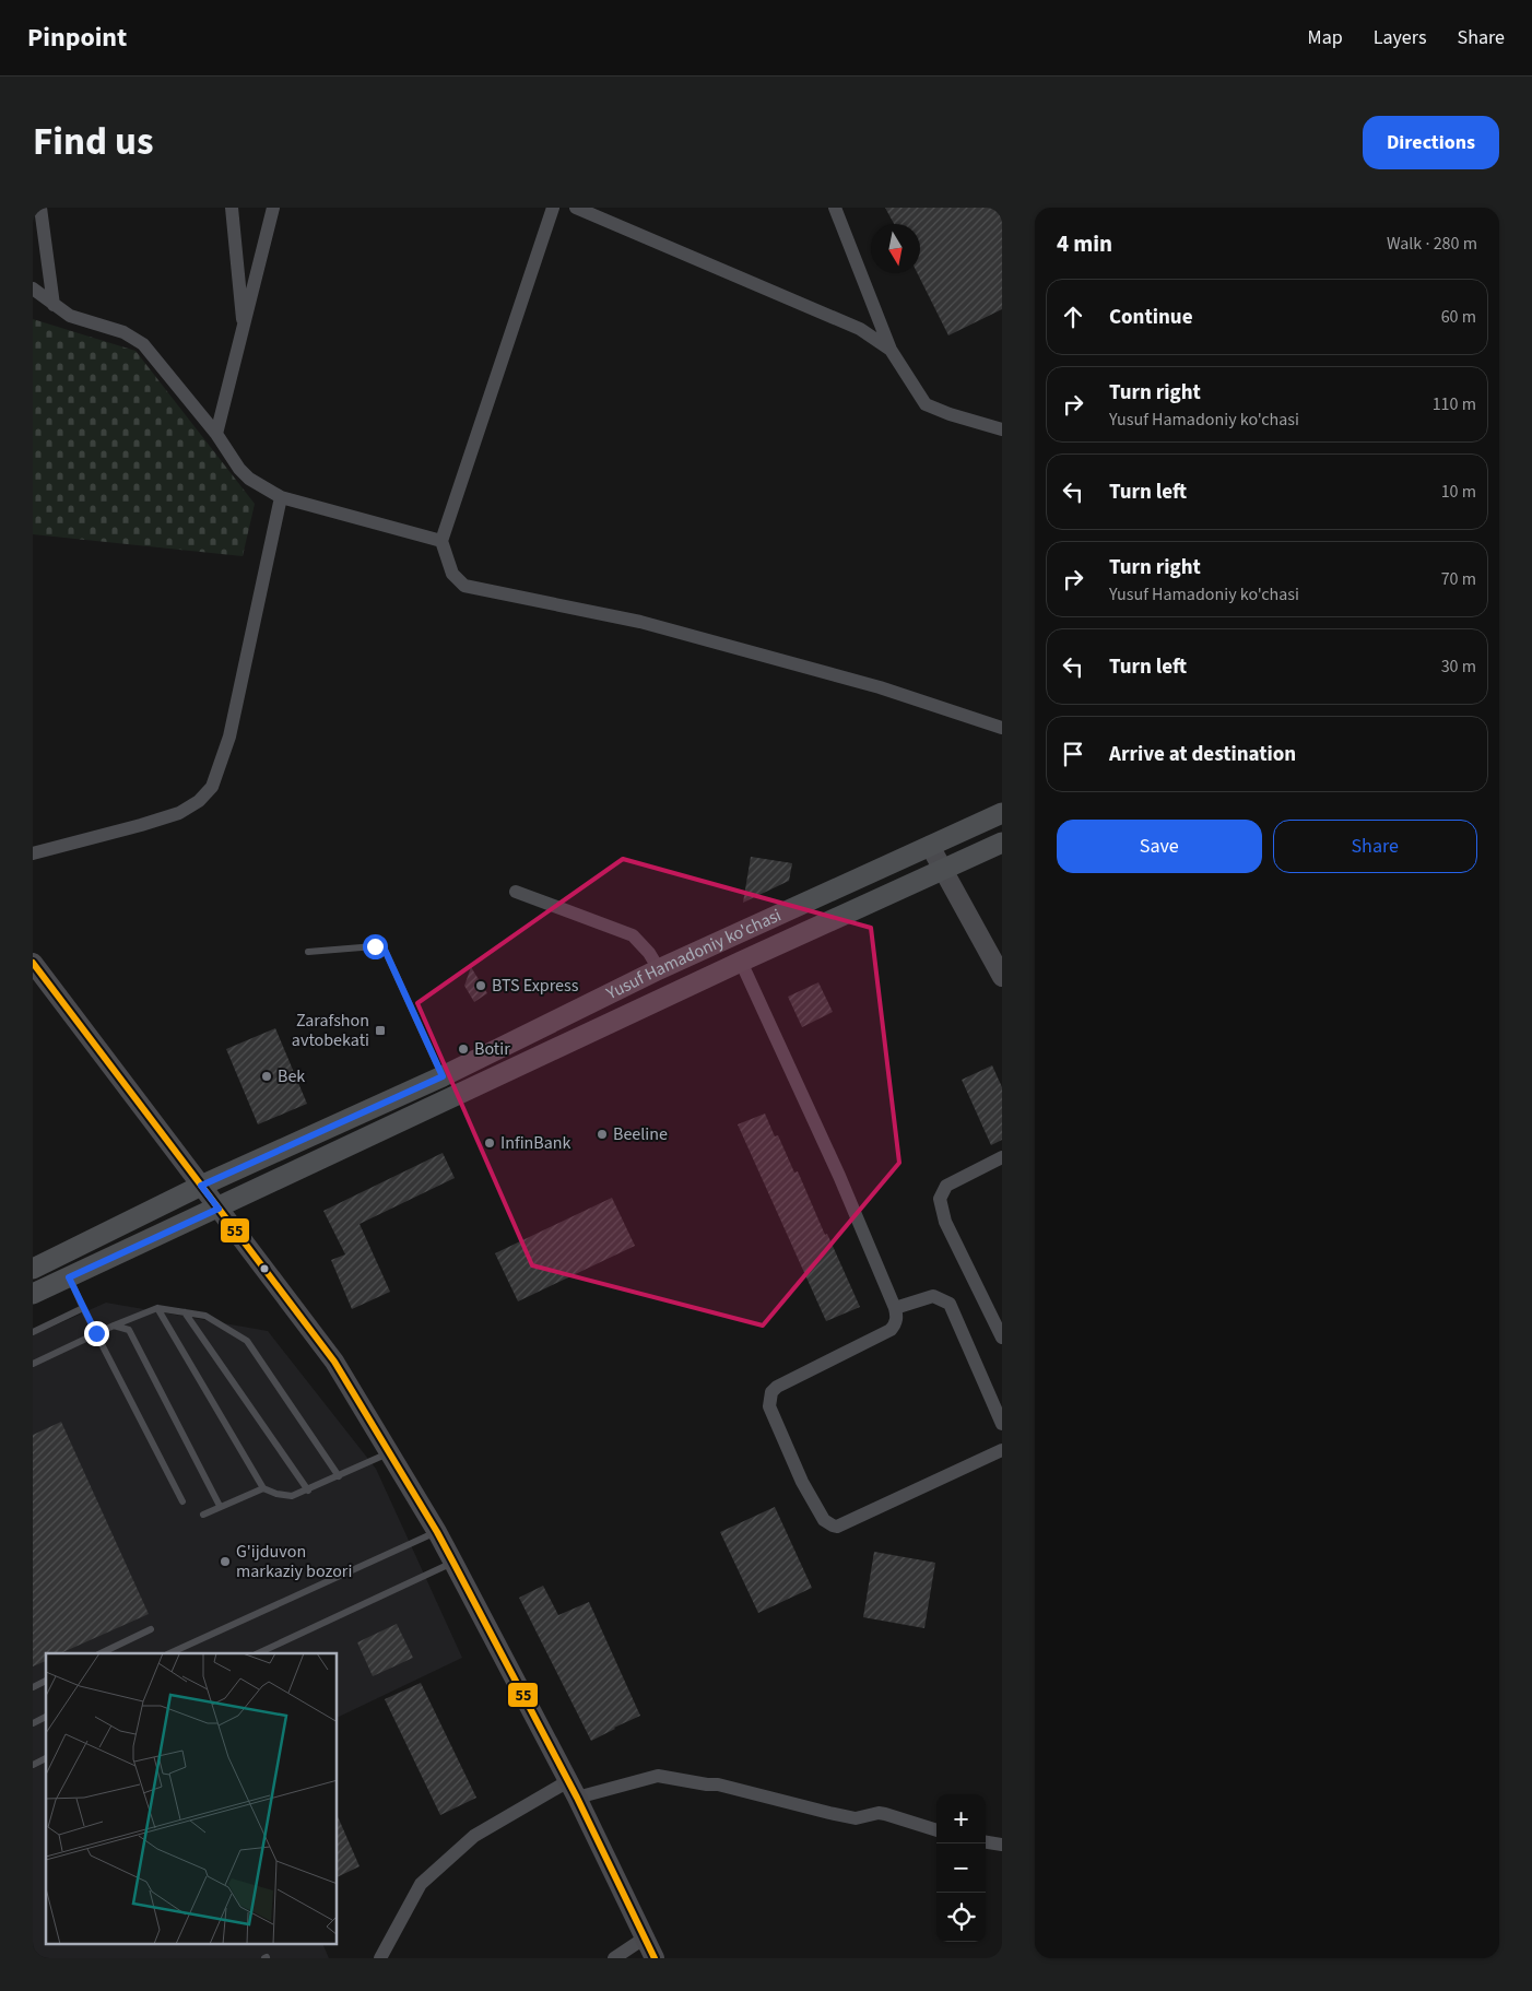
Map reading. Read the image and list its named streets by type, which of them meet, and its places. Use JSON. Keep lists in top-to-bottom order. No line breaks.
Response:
{"streets":{"main road":["Yusuf Hamadoniy ko'chasi"]},"places":{"other":["BTS Express","Botir","Bek","Beeline","InfinBank","G'ijduvon markaziy bozori"],"transit":["Zarafshon avtobekati"]},"lines":["transit line 55"],"north":"bottom","page":{"header":"Pinpoint","nav":["Map","Layers","Share"],"title":"Find us","buttons":["Directions",["Save","Share"]],"heading":["4 min","Walk · 280 m"],"list":[["Continue","60 m"],["Turn right","Yusuf Hamadoniy ko'chasi","110 m"],["Turn left","10 m"],["Turn right","Yusuf Hamadoniy ko'chasi","70 m"],["Turn left","30 m"],"Arrive at destination"],"map_buttons":["+","−"]}}
